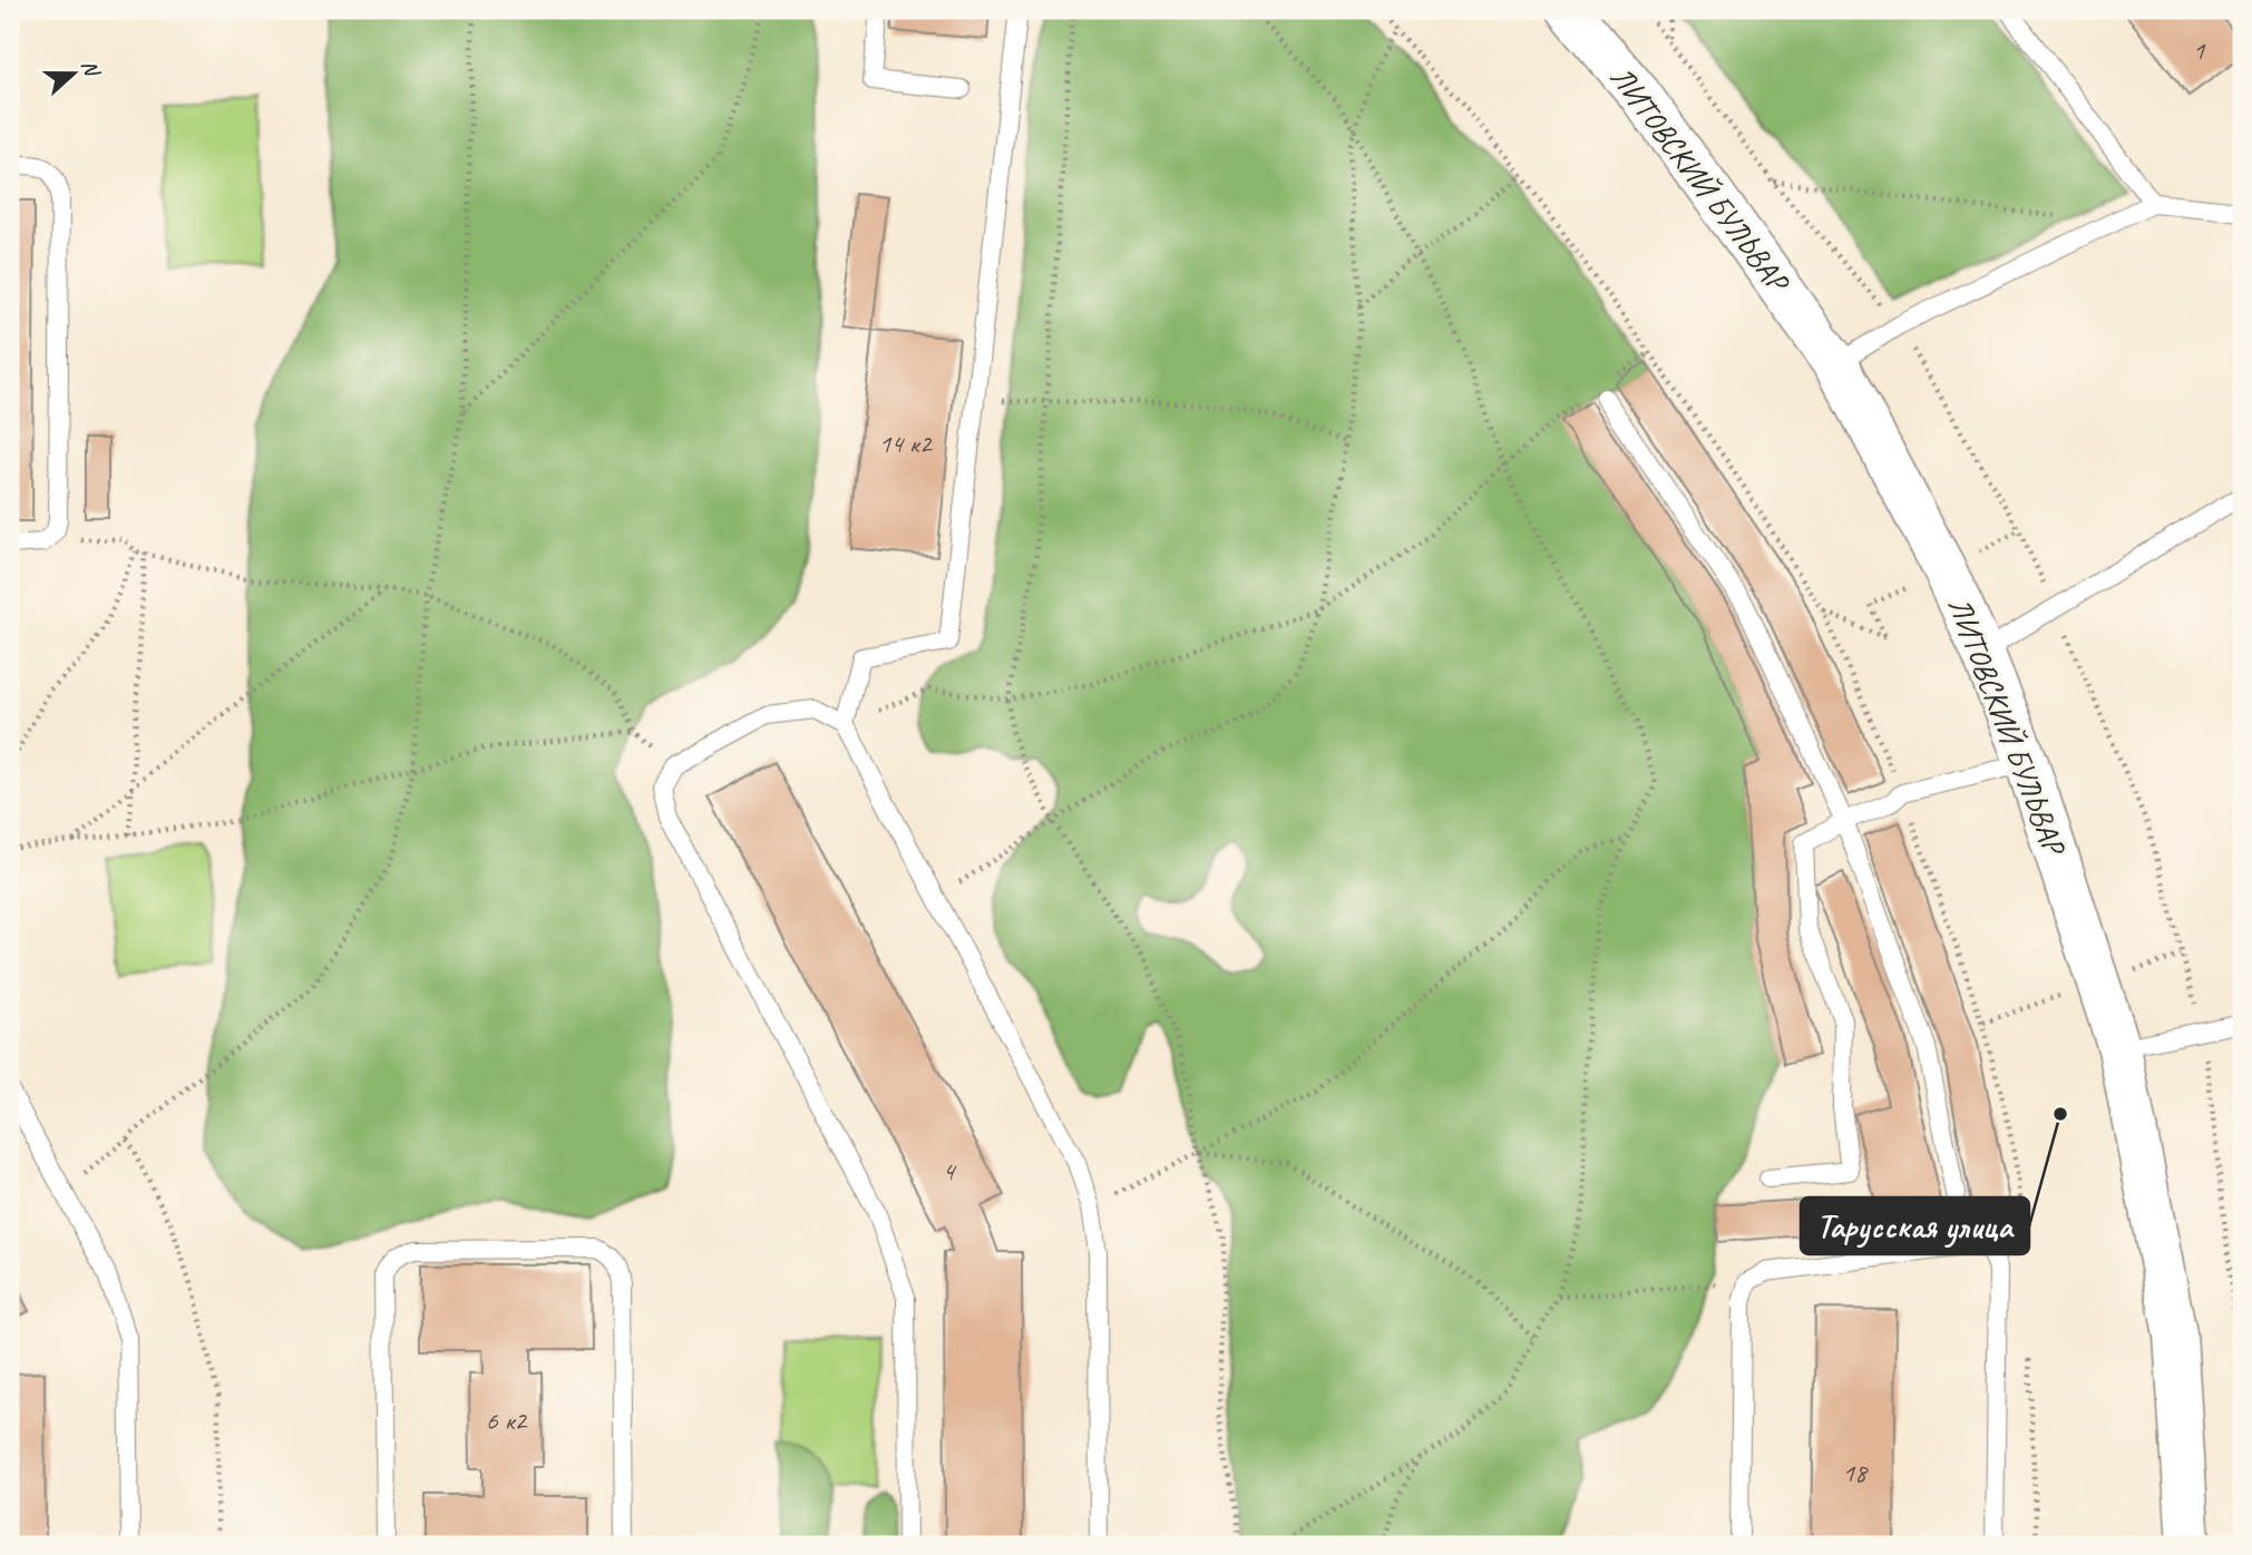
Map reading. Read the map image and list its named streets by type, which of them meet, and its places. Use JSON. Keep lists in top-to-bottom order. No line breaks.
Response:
{"streets":{"main road":["ЛИТОВСКИЙ БУЛЬВАР"]},"places":["Тарусская улица"],"house_numbers":["1","14 к2","4","6 к2","18"],"north":"right"}
